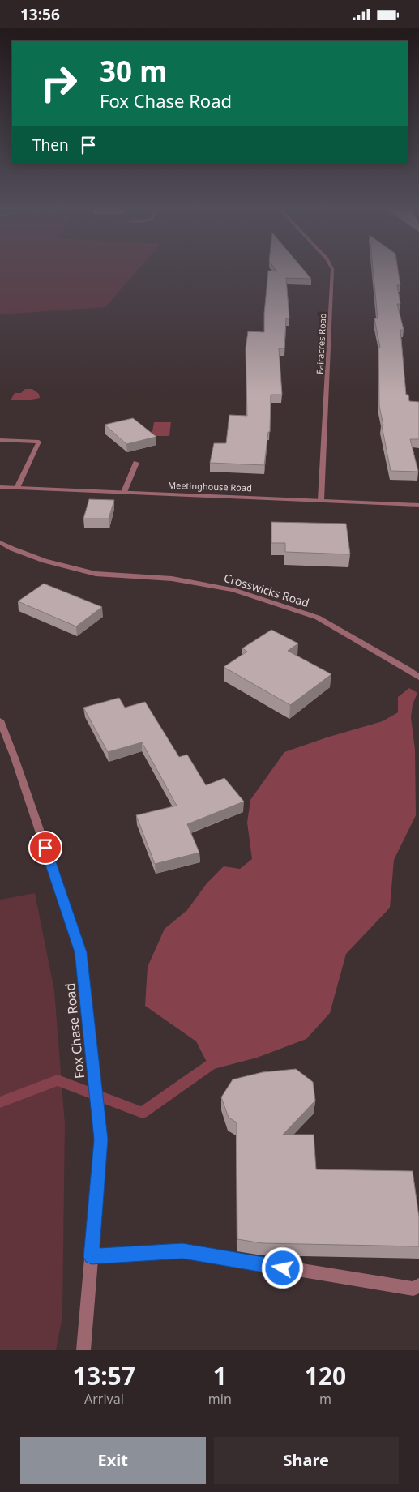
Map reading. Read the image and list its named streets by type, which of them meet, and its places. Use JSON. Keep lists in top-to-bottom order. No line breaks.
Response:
{"streets":{"street":["Fairacres Road","Meetinghouse Road","Crosswicks Road","Fox Chase Road"]},"crossings":[["Fairacres Road","Meetinghouse Road"]],"page":{"status":"13:56","turn":["30 m","Fox Chase Road"],"then":"Then","eta":["13:57","Arrival","1","min","120","m"],"buttons":["Exit","Share"]}}
